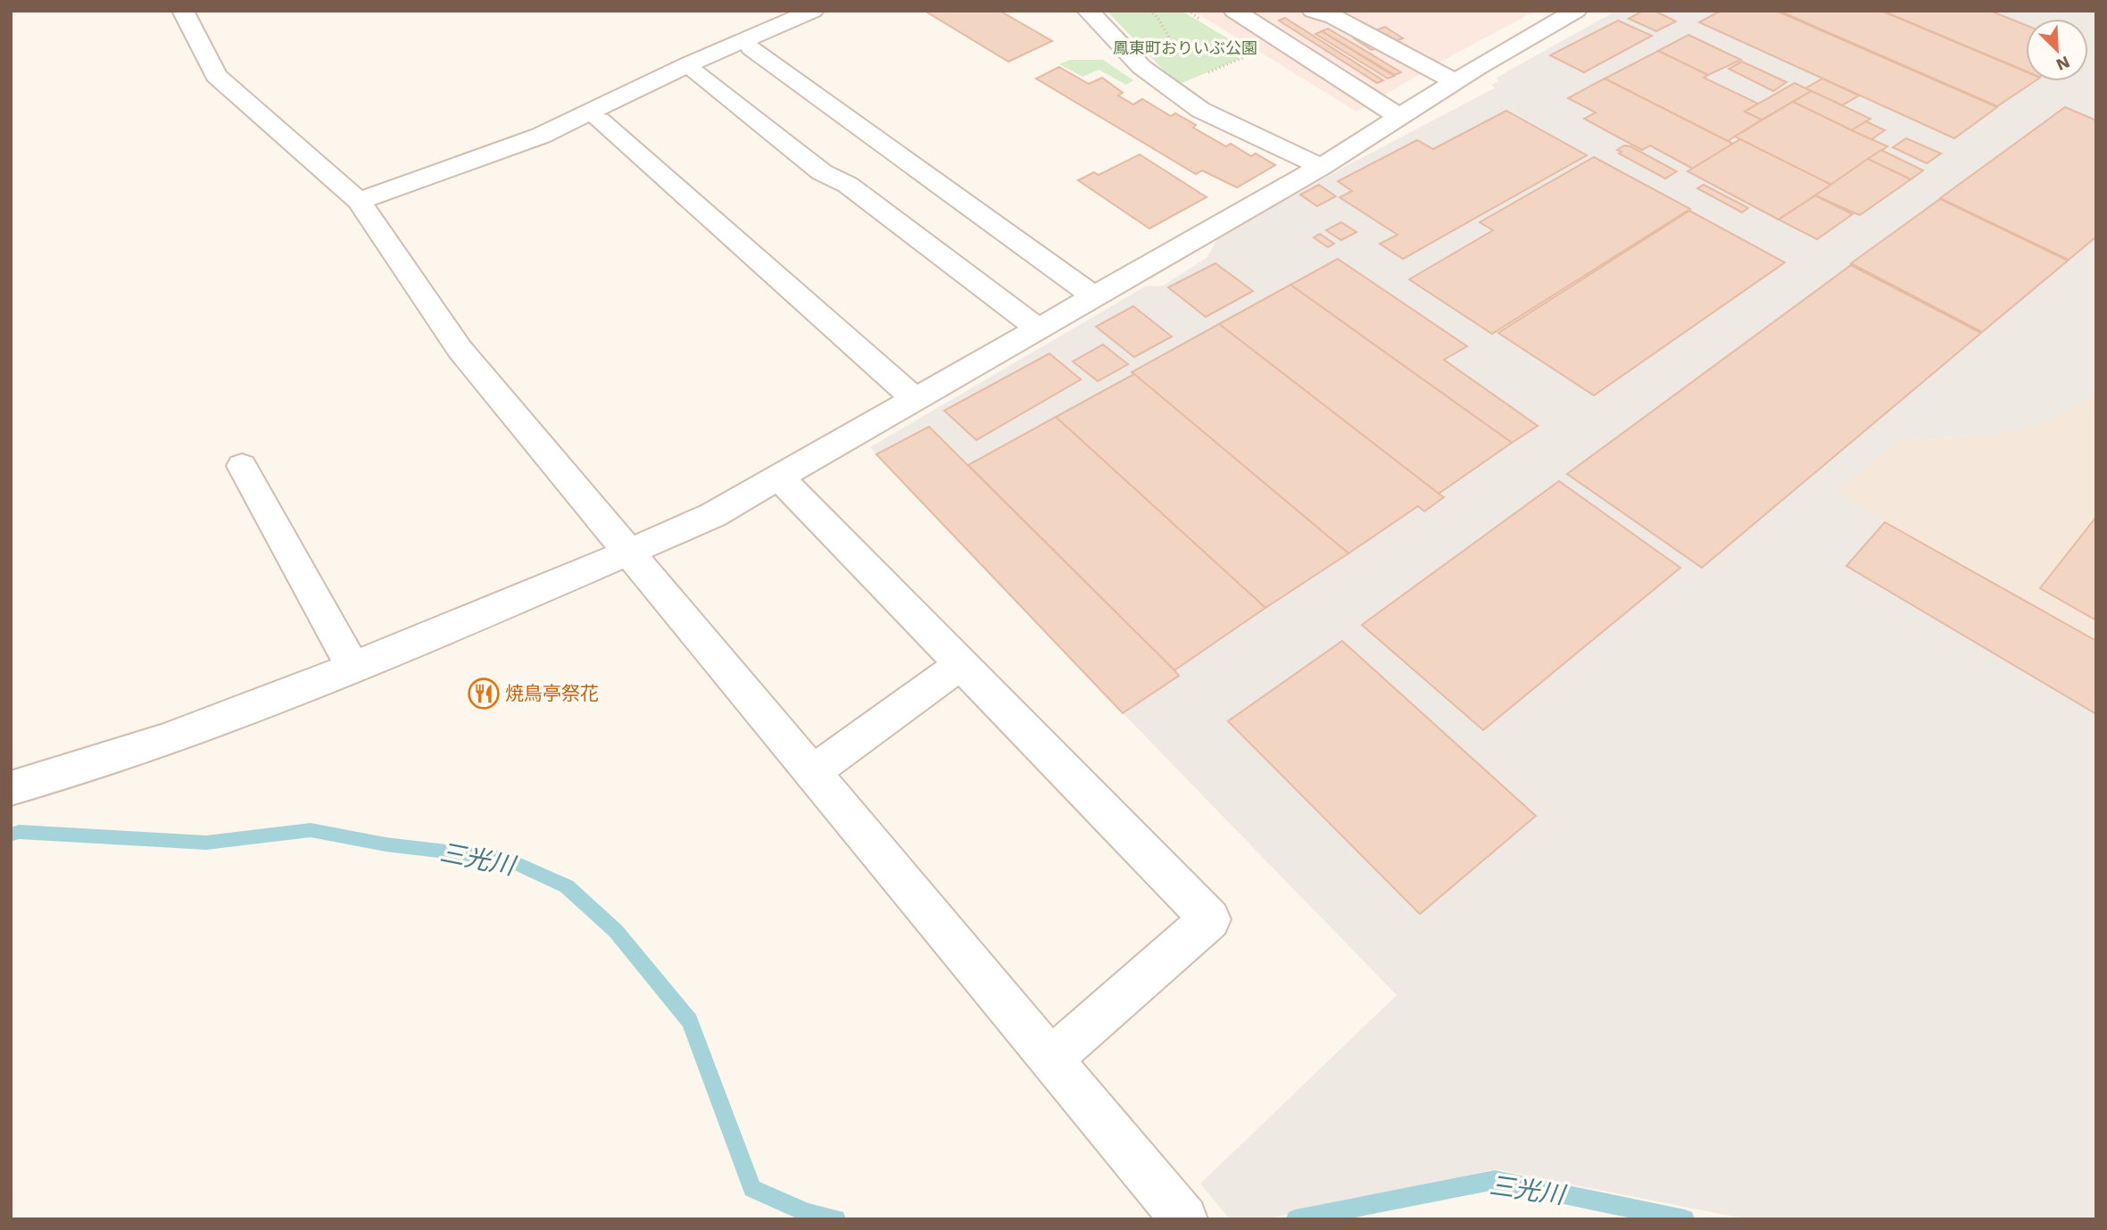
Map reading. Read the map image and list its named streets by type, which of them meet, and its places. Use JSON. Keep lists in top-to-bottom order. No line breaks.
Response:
{"water":["三光川"],"parks":["鳳東町おりいぶ公園"],"places":{"restaurant":["焼鳥亭祭花"]},"north":"bottom right"}
